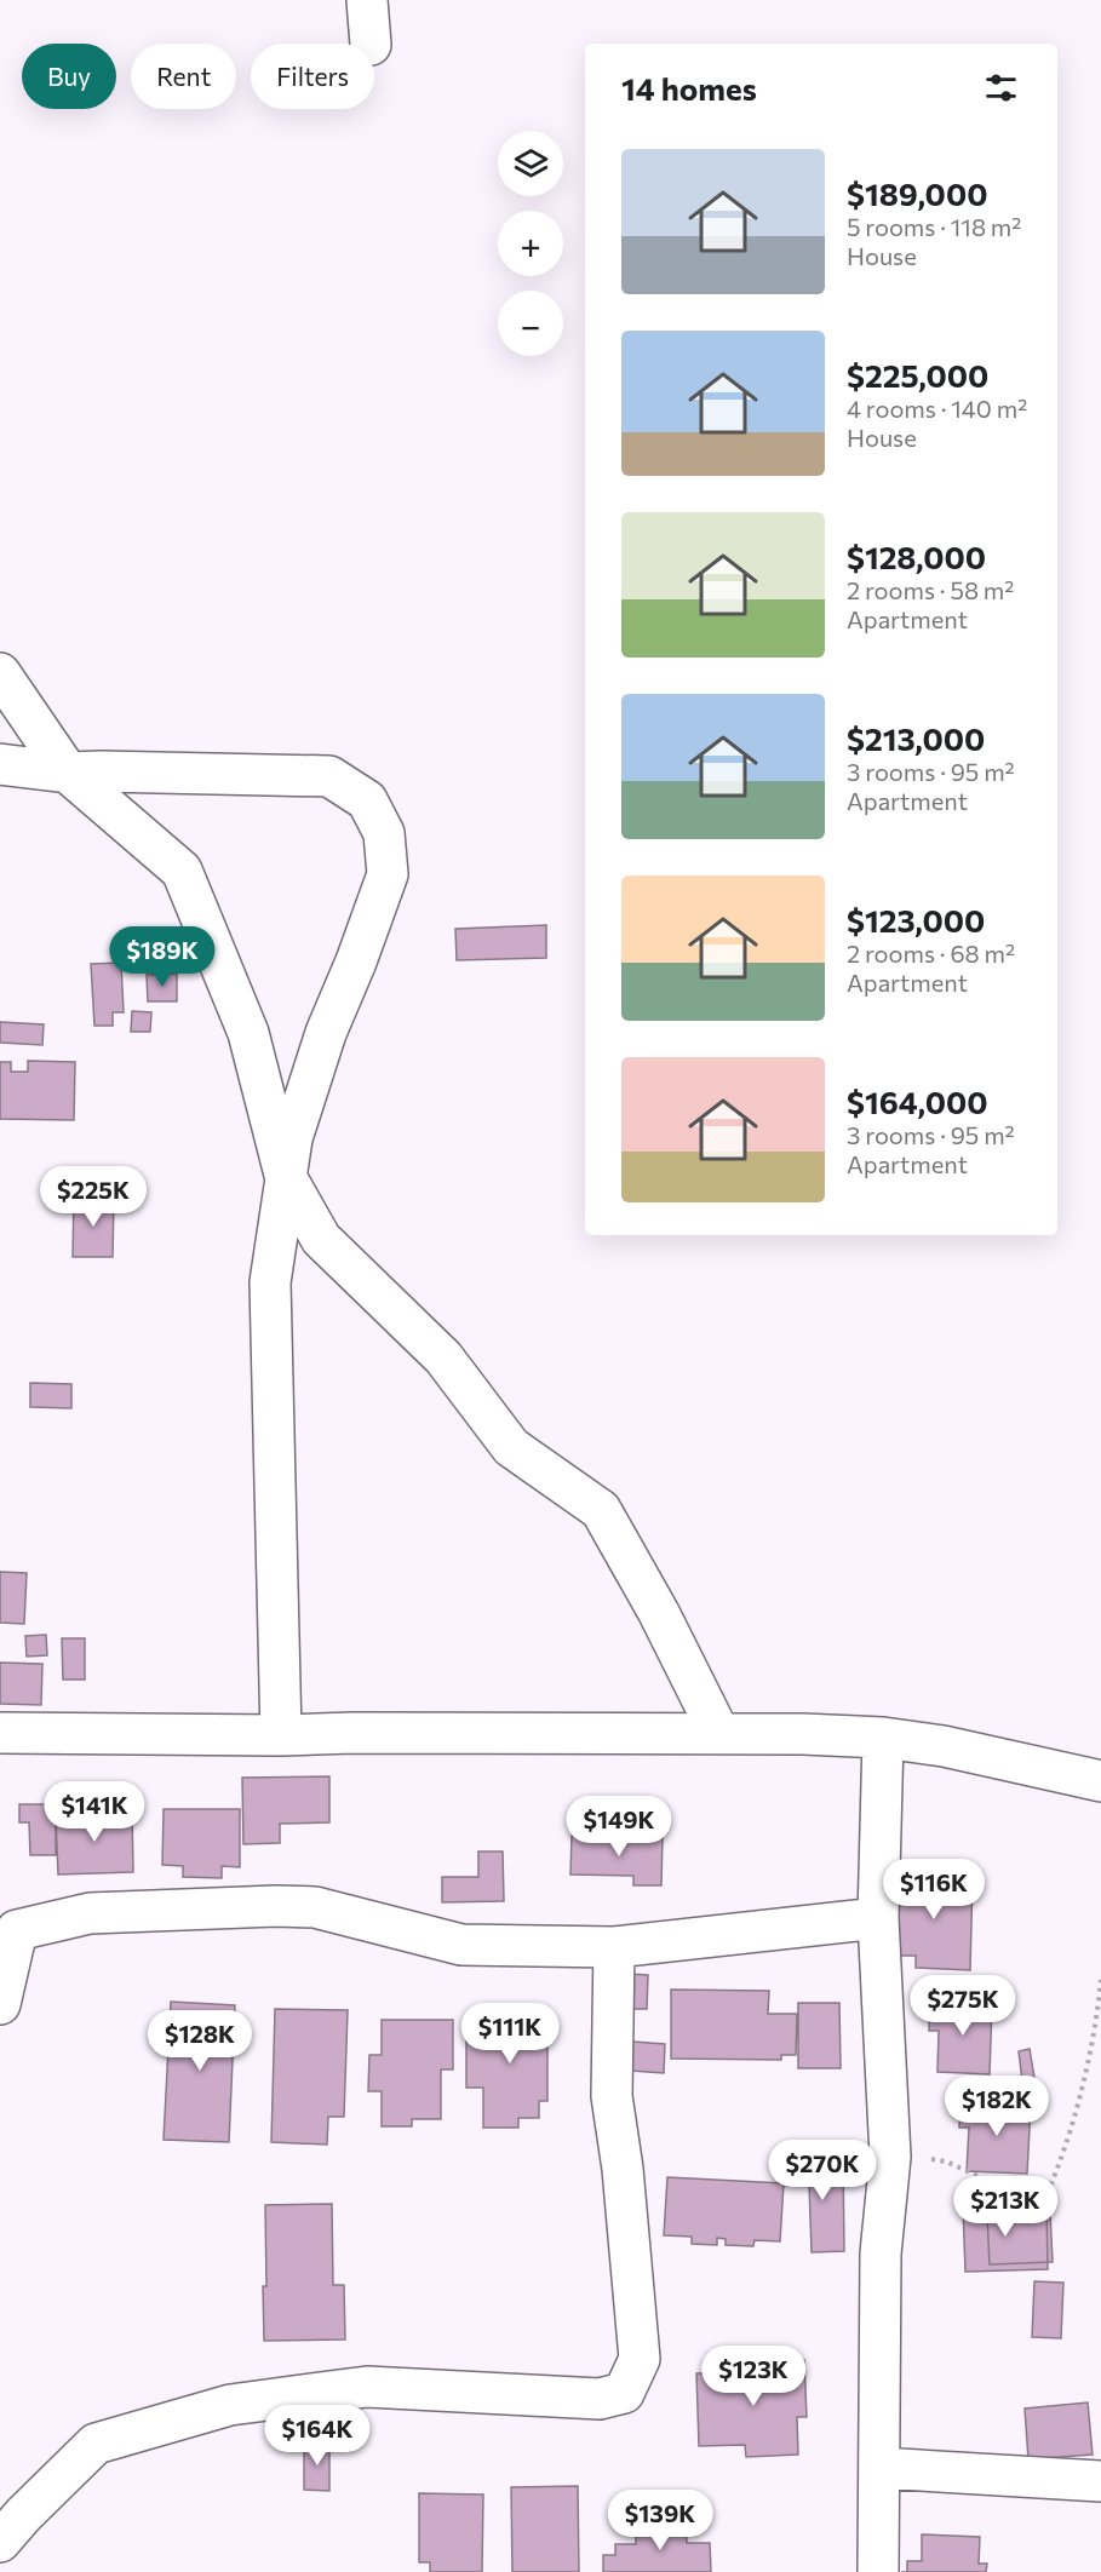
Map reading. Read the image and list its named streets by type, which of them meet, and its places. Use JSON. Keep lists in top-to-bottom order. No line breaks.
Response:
{"page":{"chip":["Buy","Rent","Filters"],"heading":"14 homes","map_buttons":["+","−"],"list":[{"name":"$189,000","note":"5 rooms · 118 m² · House"},{"name":"$225,000","note":"4 rooms · 140 m² · House"},{"name":"$128,000","note":"2 rooms · 58 m² · Apartment"},{"name":"$213,000","note":"3 rooms · 95 m² · Apartment"},{"name":"$123,000","note":"2 rooms · 68 m² · Apartment"},{"name":"$164,000","note":"3 rooms · 95 m² · Apartment"}],"price":["$189K","$225K","$141K","$149K","$116K","$275K","$111K","$128K","$182K","$270K","$213K","$123K","$164K","$139K"]}}
